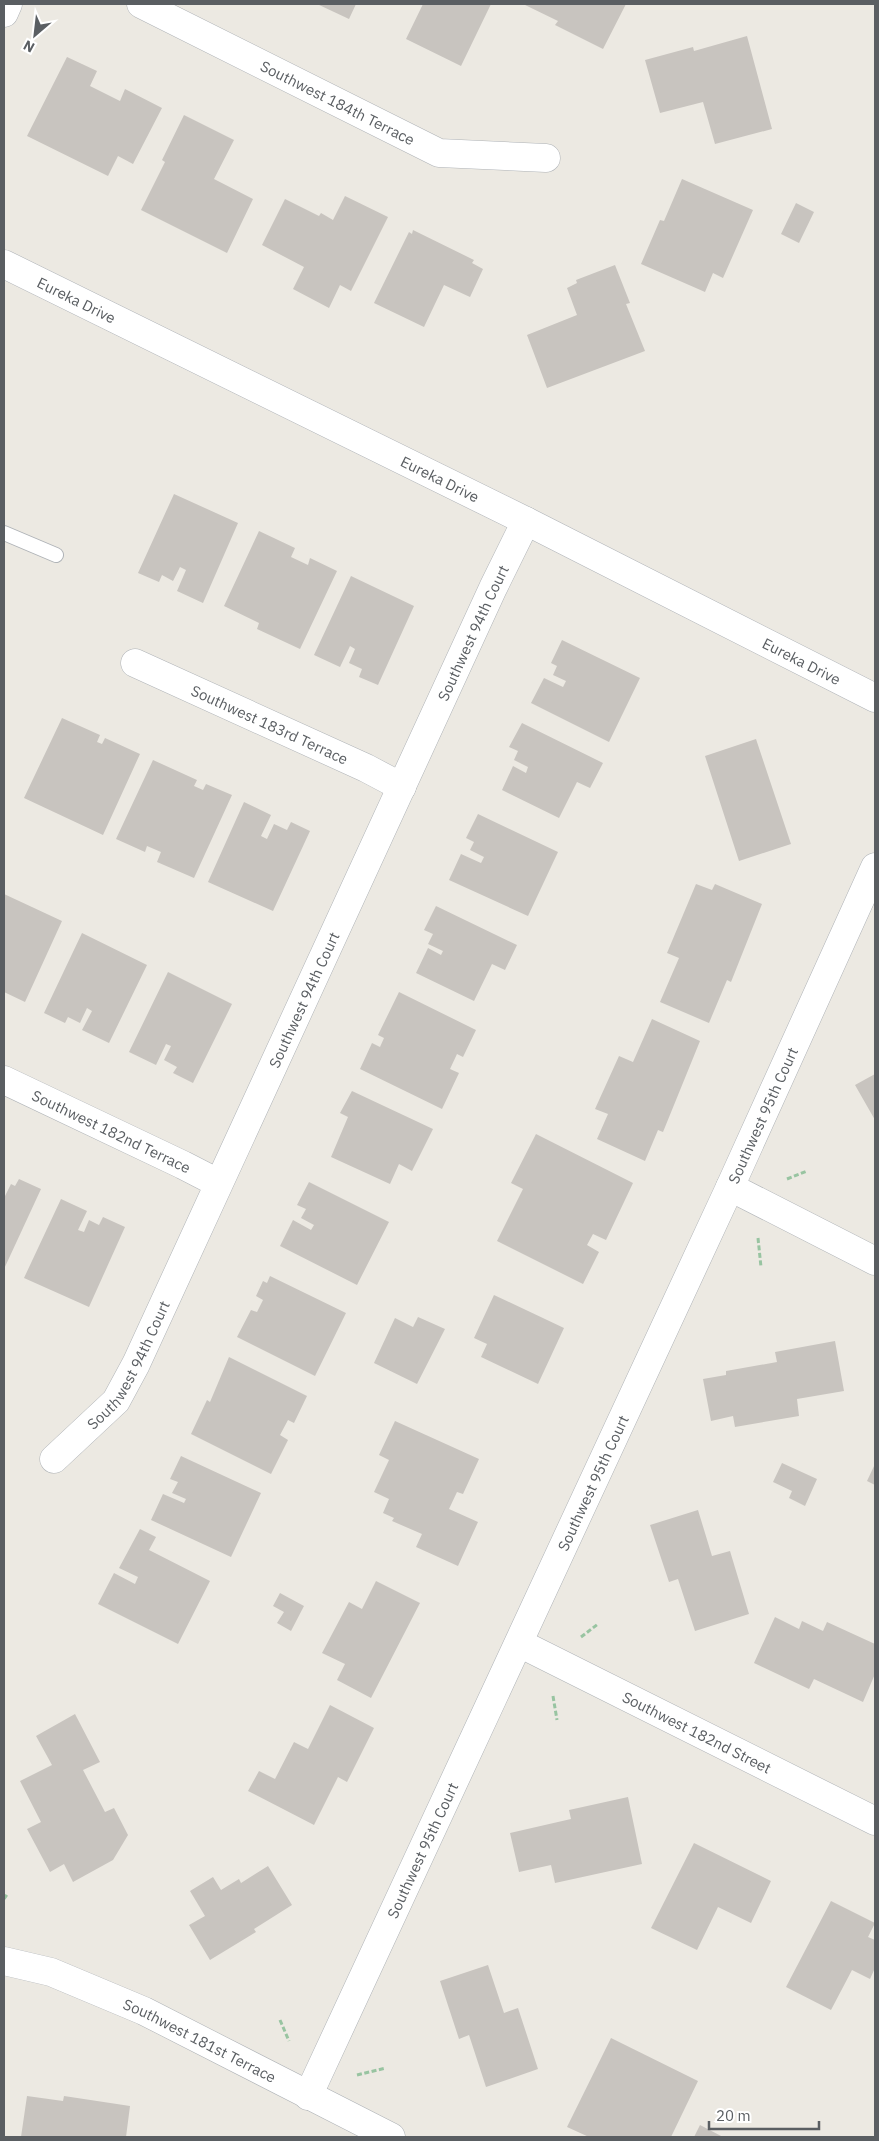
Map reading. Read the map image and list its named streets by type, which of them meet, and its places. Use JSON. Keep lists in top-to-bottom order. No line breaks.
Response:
{"streets":{"street":["Southwest 184th Terrace","Eureka Drive","Southwest 94th Court","Southwest 183rd Terrace","Southwest 95th Court","Southwest 182nd Terrace","Southwest 182nd Street","Southwest 181st Terrace"]},"crossings":[["Eureka Drive","Southwest 94th Court"],["Southwest 94th Court","Southwest 183rd Terrace"],["Southwest 94th Court","Southwest 182nd Terrace"],["Southwest 95th Court","Southwest 182nd Street"],["Southwest 95th Court","Southwest 181st Terrace"]],"scale_bar":"20 m","north":"bottom left"}
